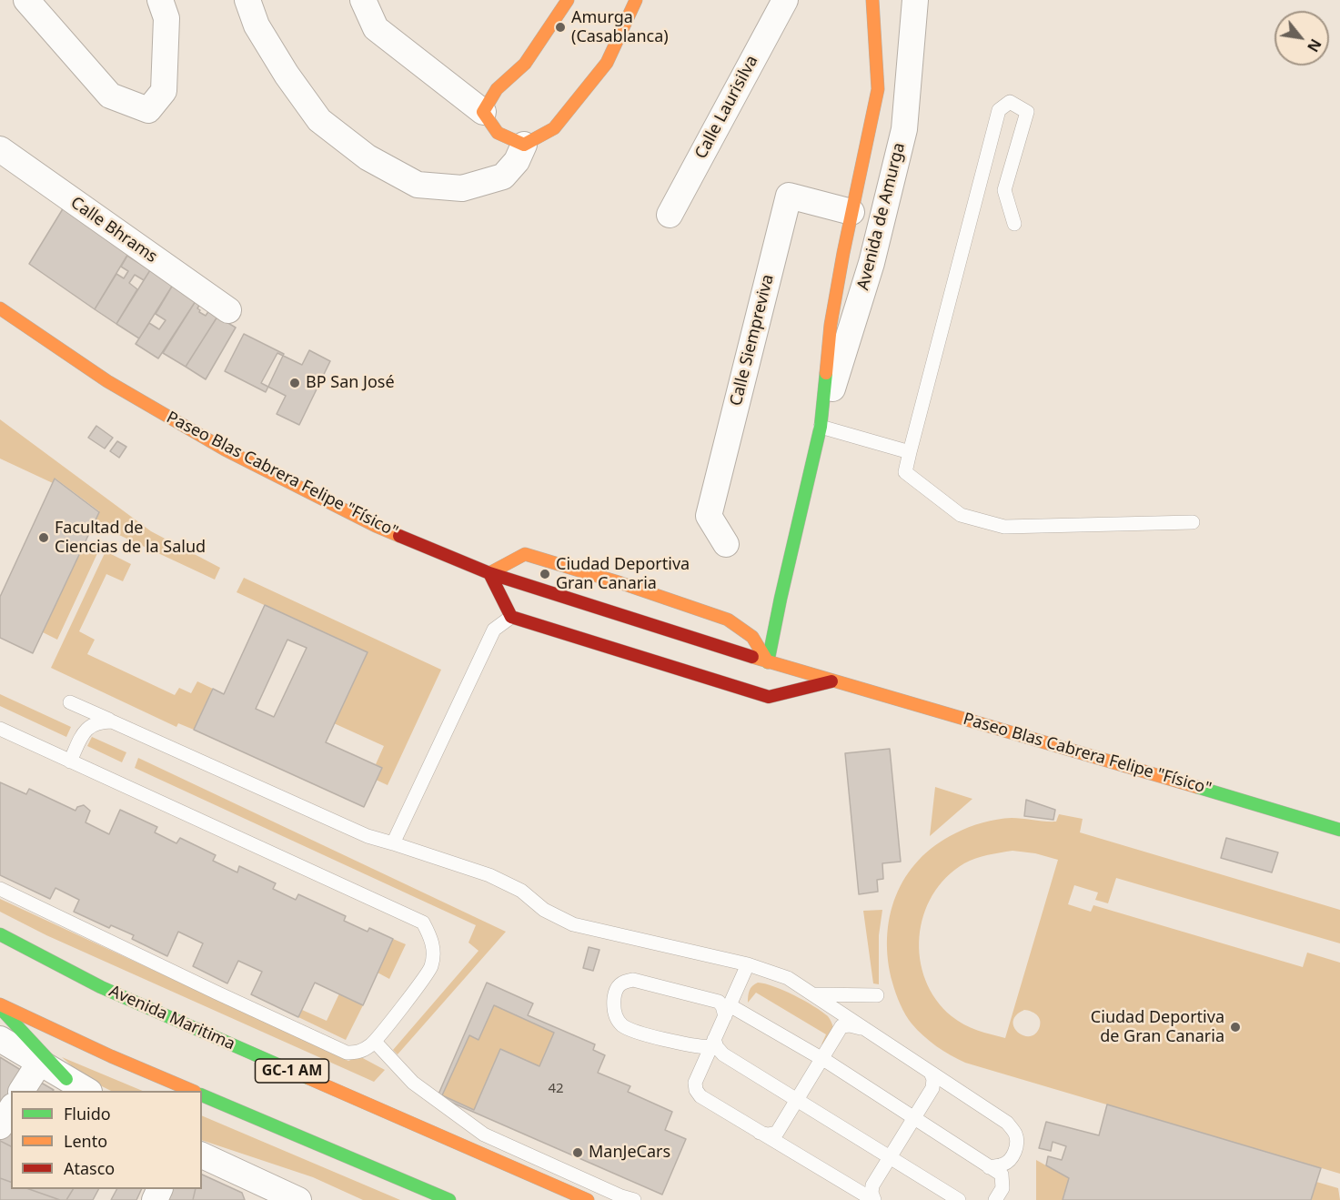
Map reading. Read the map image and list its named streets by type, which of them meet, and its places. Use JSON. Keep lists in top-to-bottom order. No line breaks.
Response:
{"streets":{"main road":["Avenida de Amurga","Paseo Blas Cabrera Felipe \"Físico\"","Avenida Maritima","GC-1 AM"],"street":["Calle Laurisilva","Calle Bhrams","Calle Siempreviva"]},"crossings":[["Avenida de Amurga","Calle Siempreviva"],["Avenida de Amurga","Paseo Blas Cabrera Felipe \"Físico\""]],"places":["Amurga (Casablanca)","BP San José","Facultad de Ciencias de la Salud","Ciudad Deportiva Gran Canaria","Ciudad Deportiva de Gran Canaria","ManJeCars"],"house_numbers":["42"],"legend":["Fluido","Lento","Atasco"],"north":"bottom right"}
